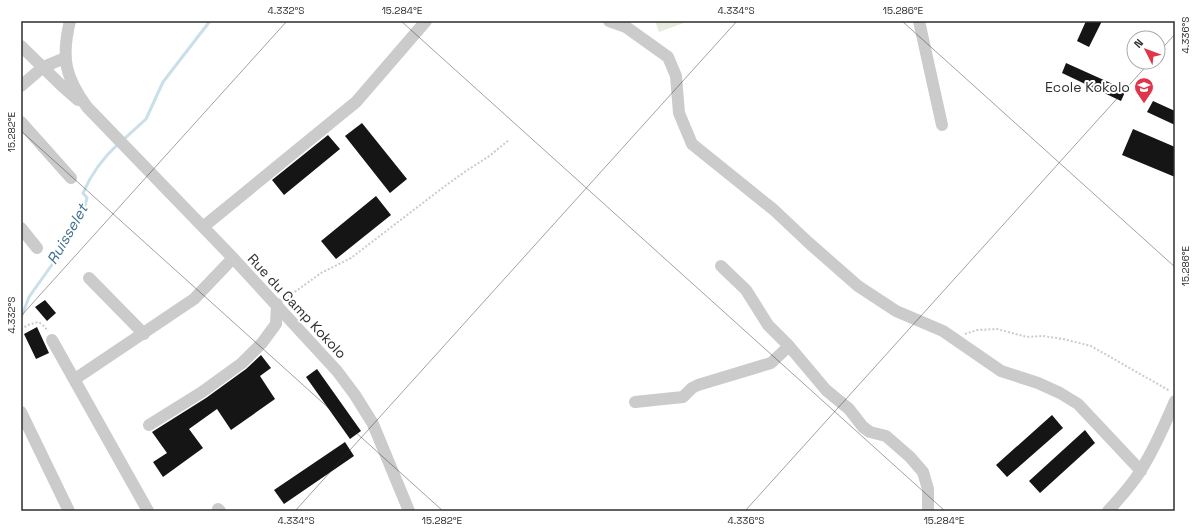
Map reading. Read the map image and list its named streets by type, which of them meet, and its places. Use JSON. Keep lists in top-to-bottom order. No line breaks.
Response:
{"streets":{"street":["Rue du Camp Kokolo"]},"water":["Ruisselet"],"places":{"school or university":["Ecole Kokolo"]},"north":"top left","coordinates":["4.332°S","15.284°E","4.334°S","15.286°E","4.336°S","15.282°E"]}
